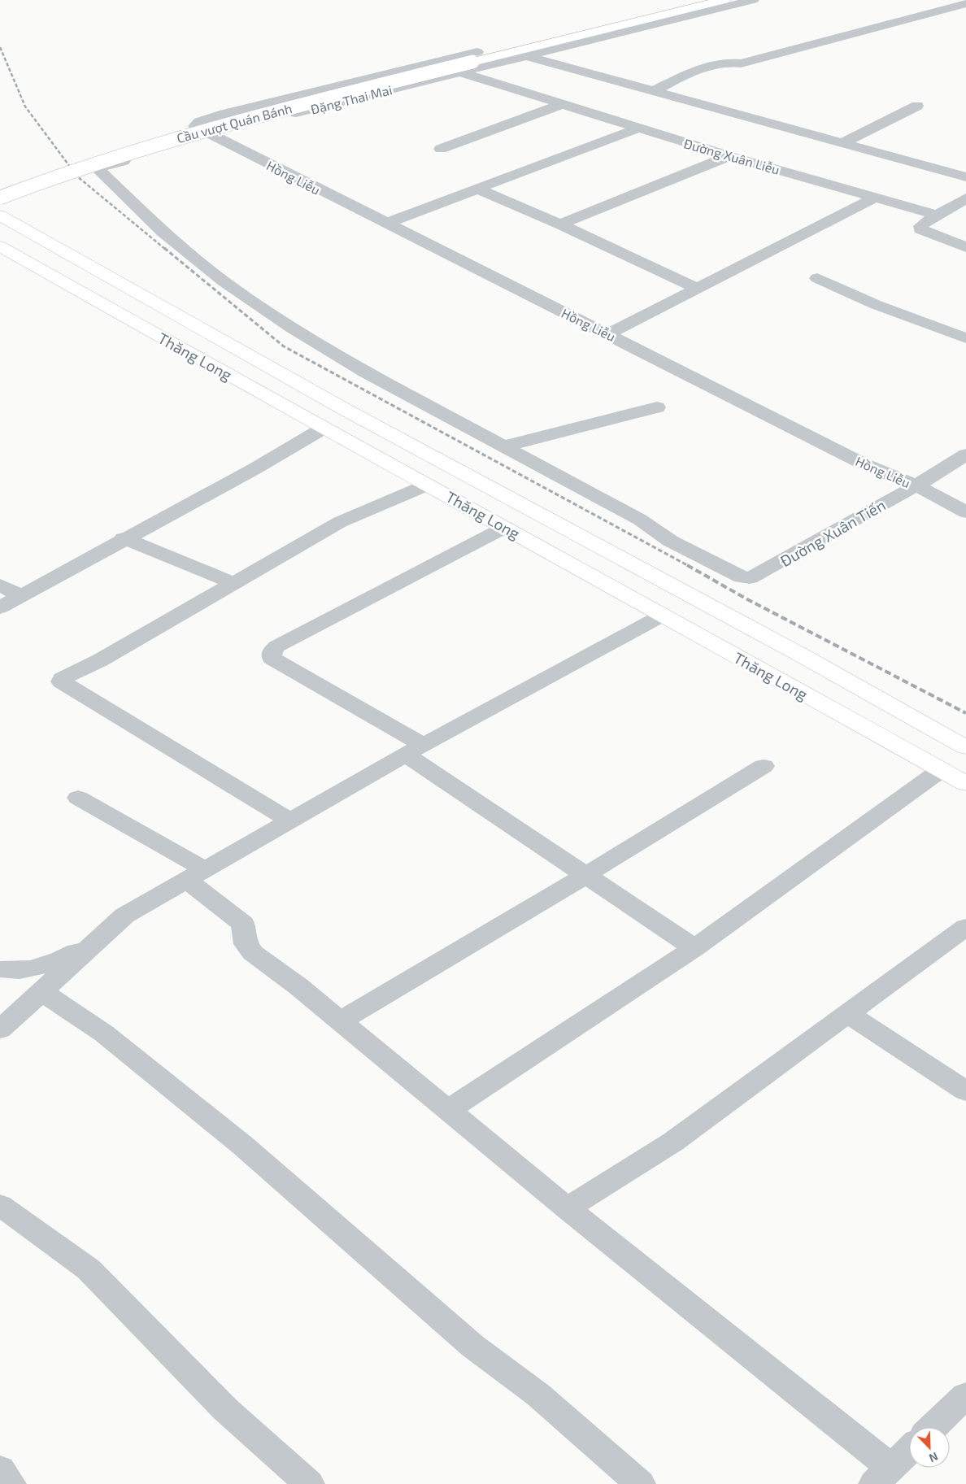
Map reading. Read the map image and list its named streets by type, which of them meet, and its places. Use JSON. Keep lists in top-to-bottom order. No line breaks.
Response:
{"streets":{"main road":["Cầu vượt Quán Bánh","Thăng Long"],"street":["Đặng Thai Mai","Đường Xuân Liễu","Hồng Liễu","Đường Xuân Tiến"]},"crossings":[["Đặng Thai Mai","Đường Xuân Liễu"],["Đặng Thai Mai","Hồng Liễu"],["Đặng Thai Mai","Đường Xuân Tiến"],["Hồng Liễu","Đường Xuân Tiến"]],"north":"bottom right"}
